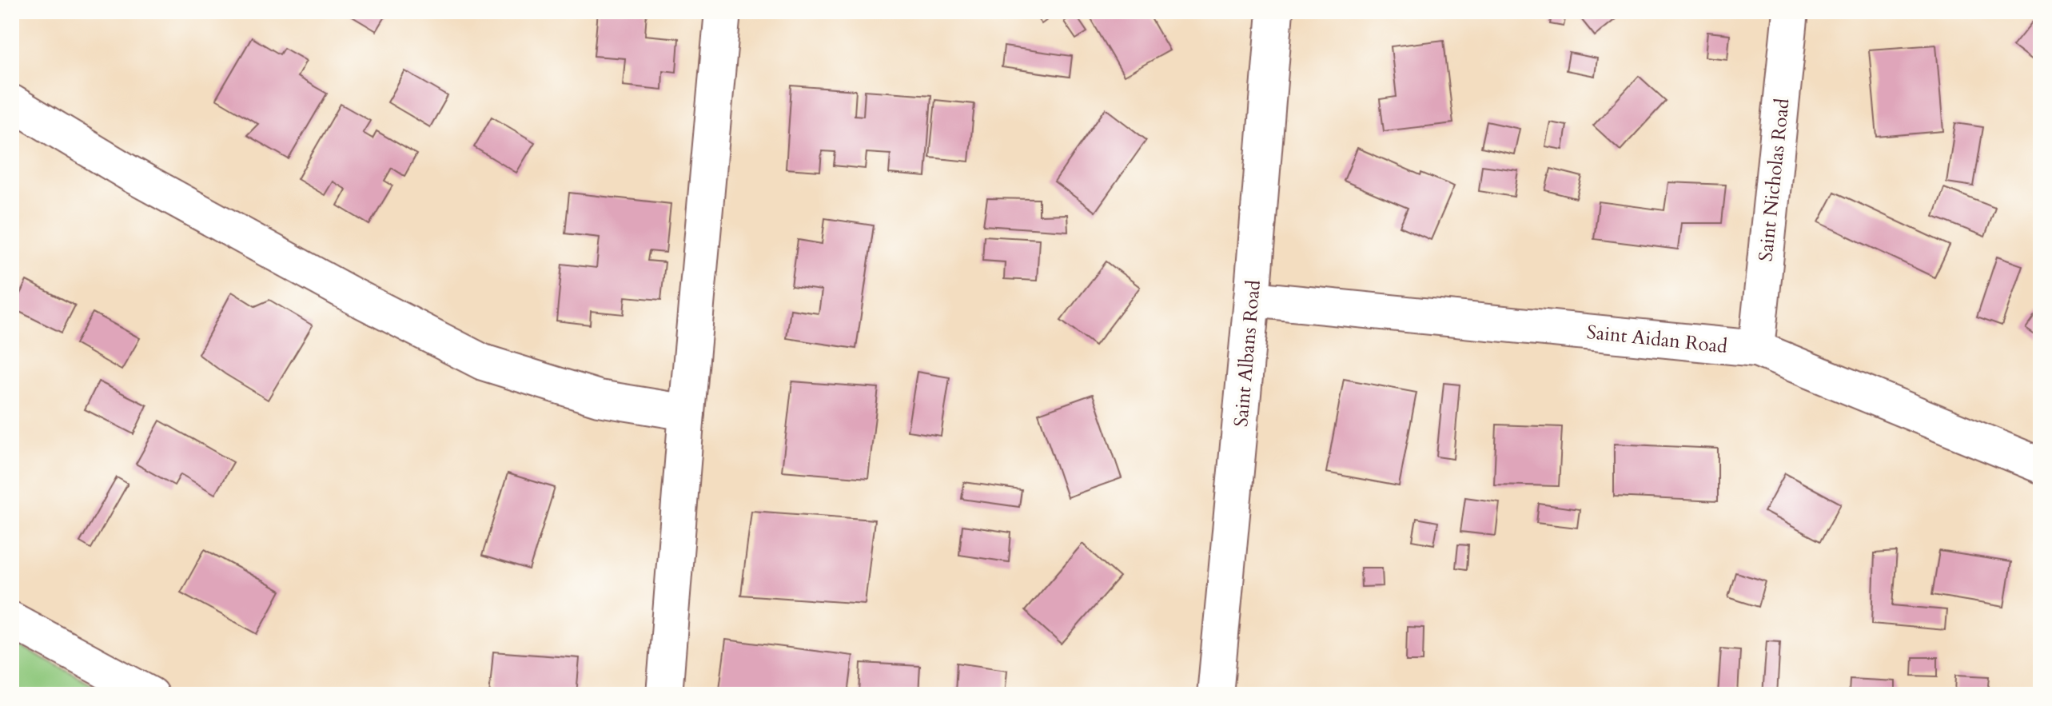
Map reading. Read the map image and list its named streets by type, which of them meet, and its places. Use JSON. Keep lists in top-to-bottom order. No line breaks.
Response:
{"streets":{"street":["Saint Nicholas Road","Saint Aidan Road","Saint Albans Road"]},"crossings":[["Saint Nicholas Road","Saint Aidan Road"],["Saint Aidan Road","Saint Albans Road"]]}
